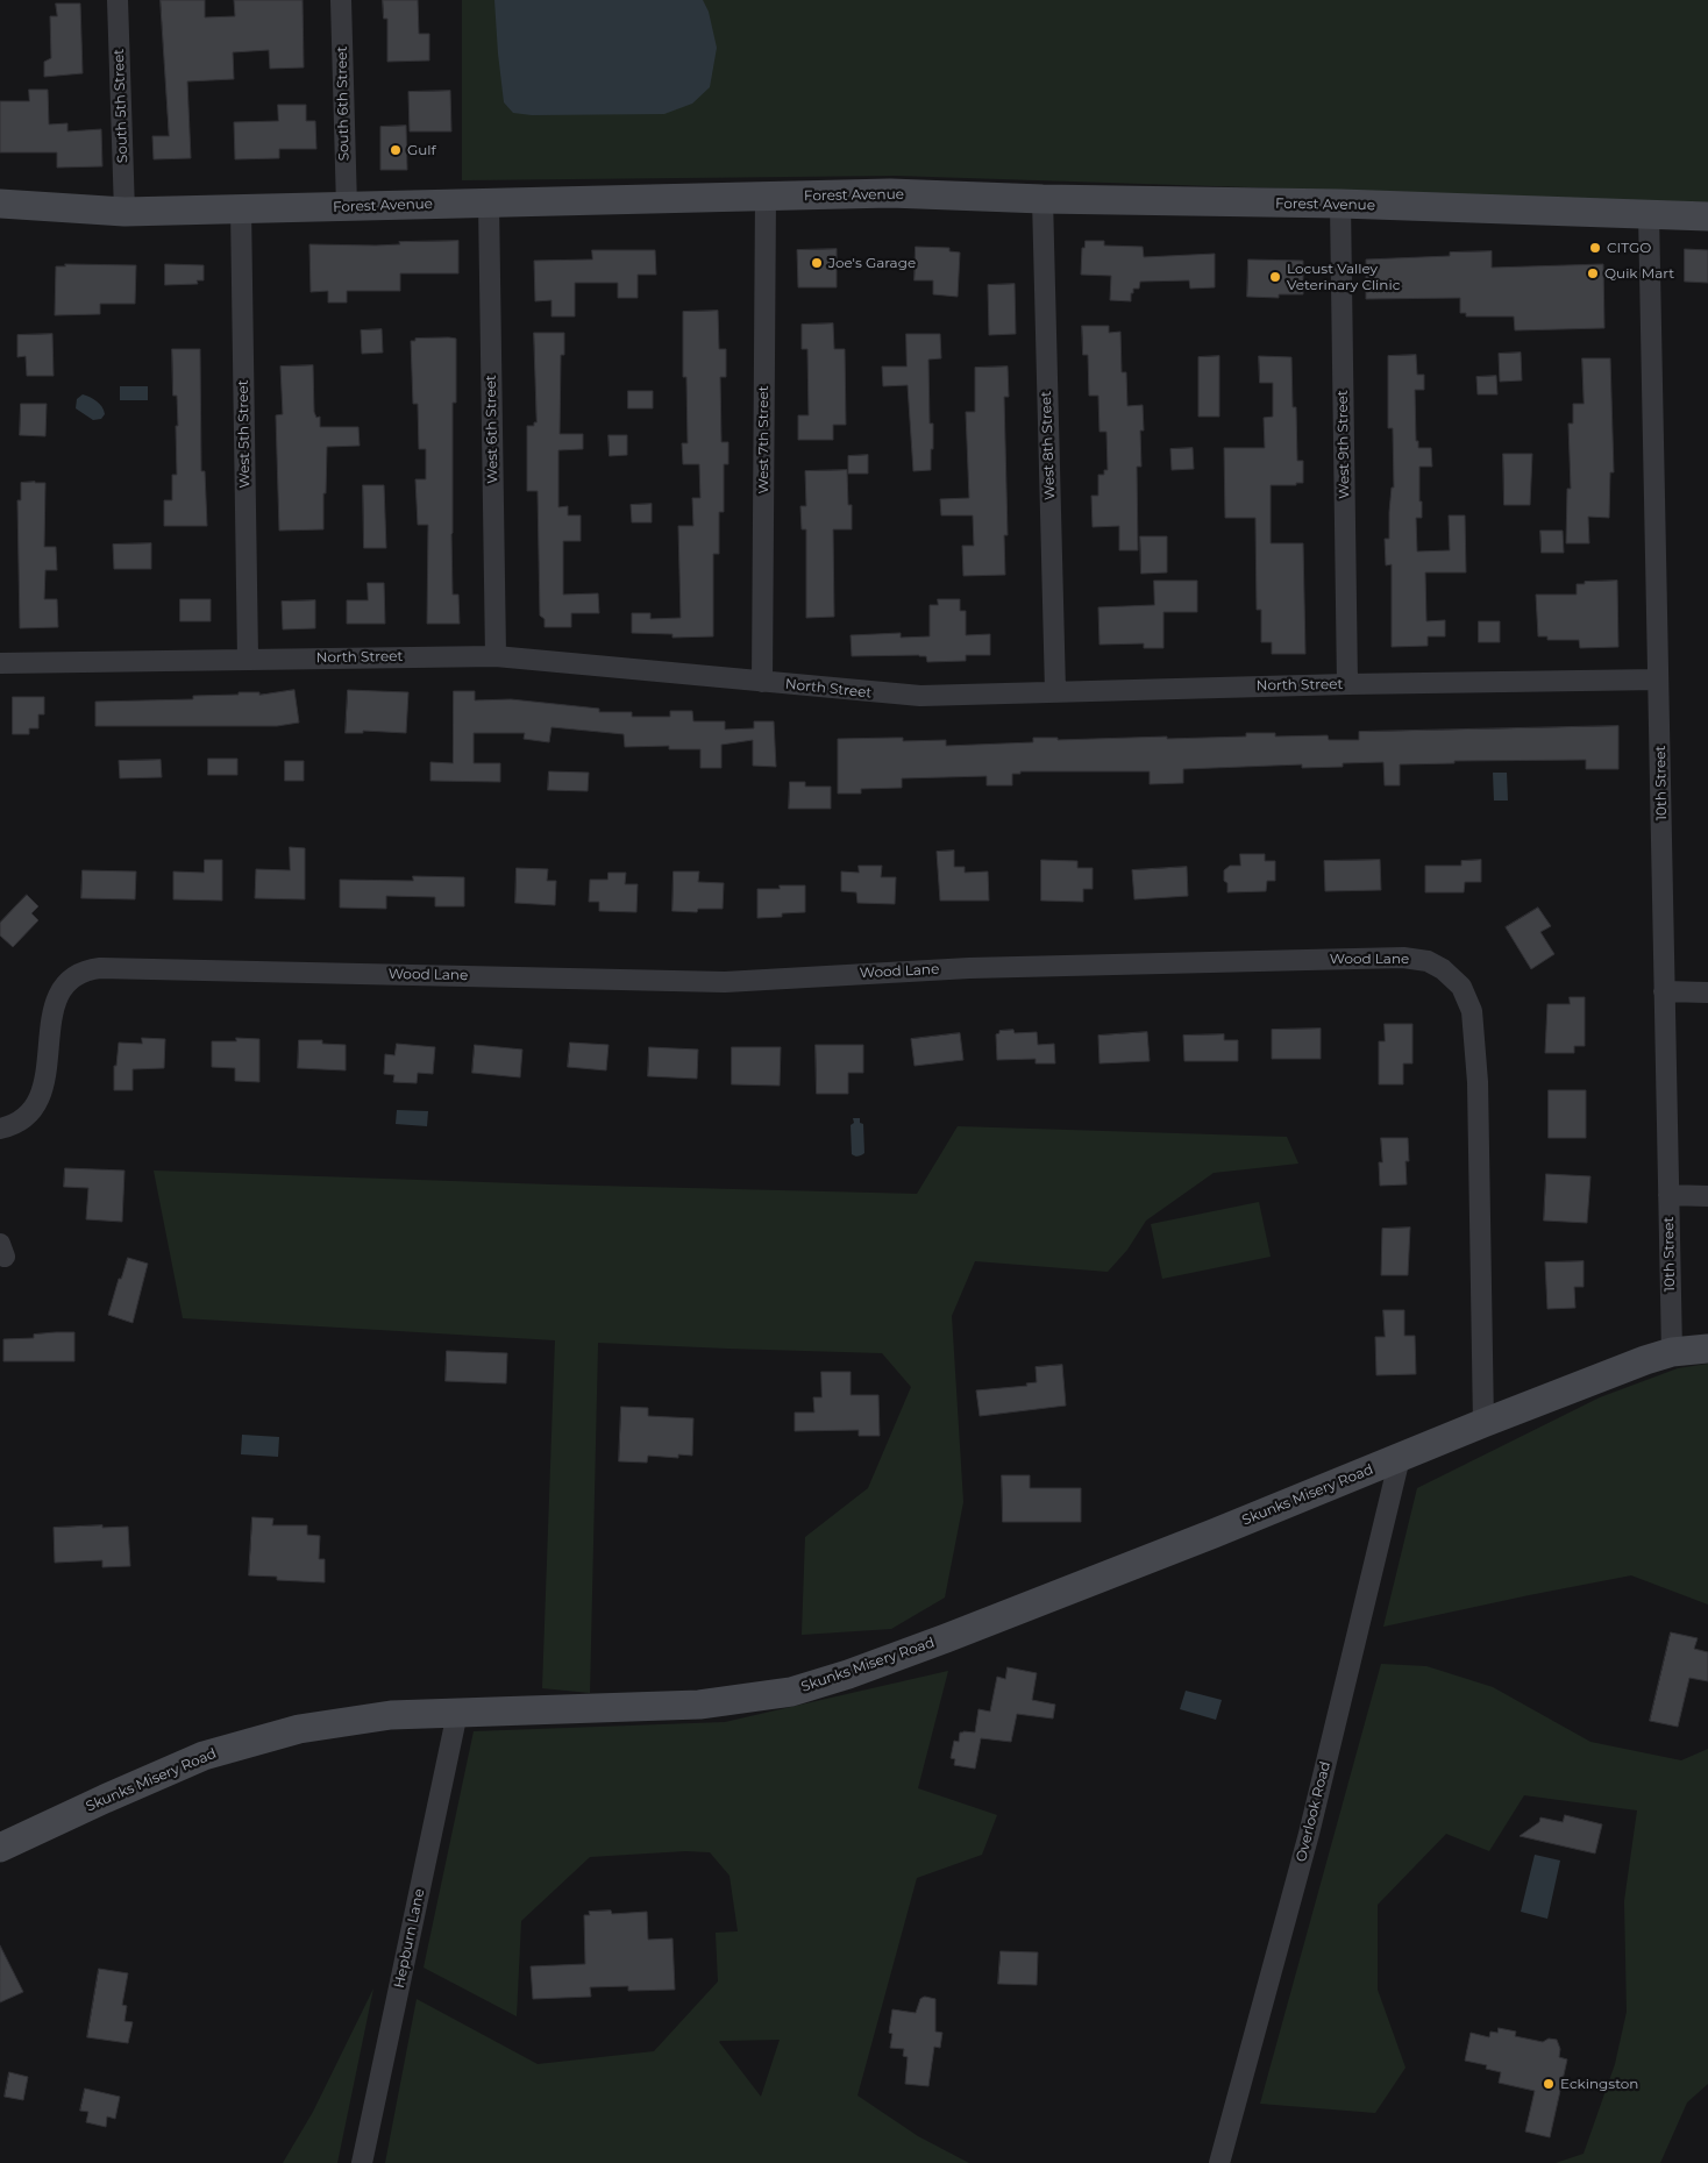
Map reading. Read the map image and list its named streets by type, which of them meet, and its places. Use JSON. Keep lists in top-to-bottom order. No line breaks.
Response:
{"streets":{"main road":["Forest Avenue","Skunks Misery Road"],"street":["South 6th Street","South 5th Street","West 6th Street","West 5th Street","West 7th Street","West 9th Street","West 8th Street","North Street","10th Street","Wood Lane","Overlook Road","Hepburn Lane"]},"crossings":[["South 6th Street","Forest Avenue"],["South 5th Street","Forest Avenue"],["Forest Avenue","West 6th Street"],["Forest Avenue","West 5th Street"],["Forest Avenue","West 7th Street"],["Forest Avenue","West 9th Street"],["Forest Avenue","West 8th Street"],["Forest Avenue","10th Street"],["West 6th Street","North Street"],["West 5th Street","North Street"],["West 7th Street","North Street"],["West 9th Street","North Street"],["West 8th Street","North Street"],["North Street","10th Street"],["10th Street","Skunks Misery Road"],["Wood Lane","Skunks Misery Road"],["Skunks Misery Road","Overlook Road"],["Skunks Misery Road","Hepburn Lane"]],"places":["Gulf","CITGO","Joe's Garage","Quik Mart","Locust Valley Veterinary Clinic","Eckingston"]}
